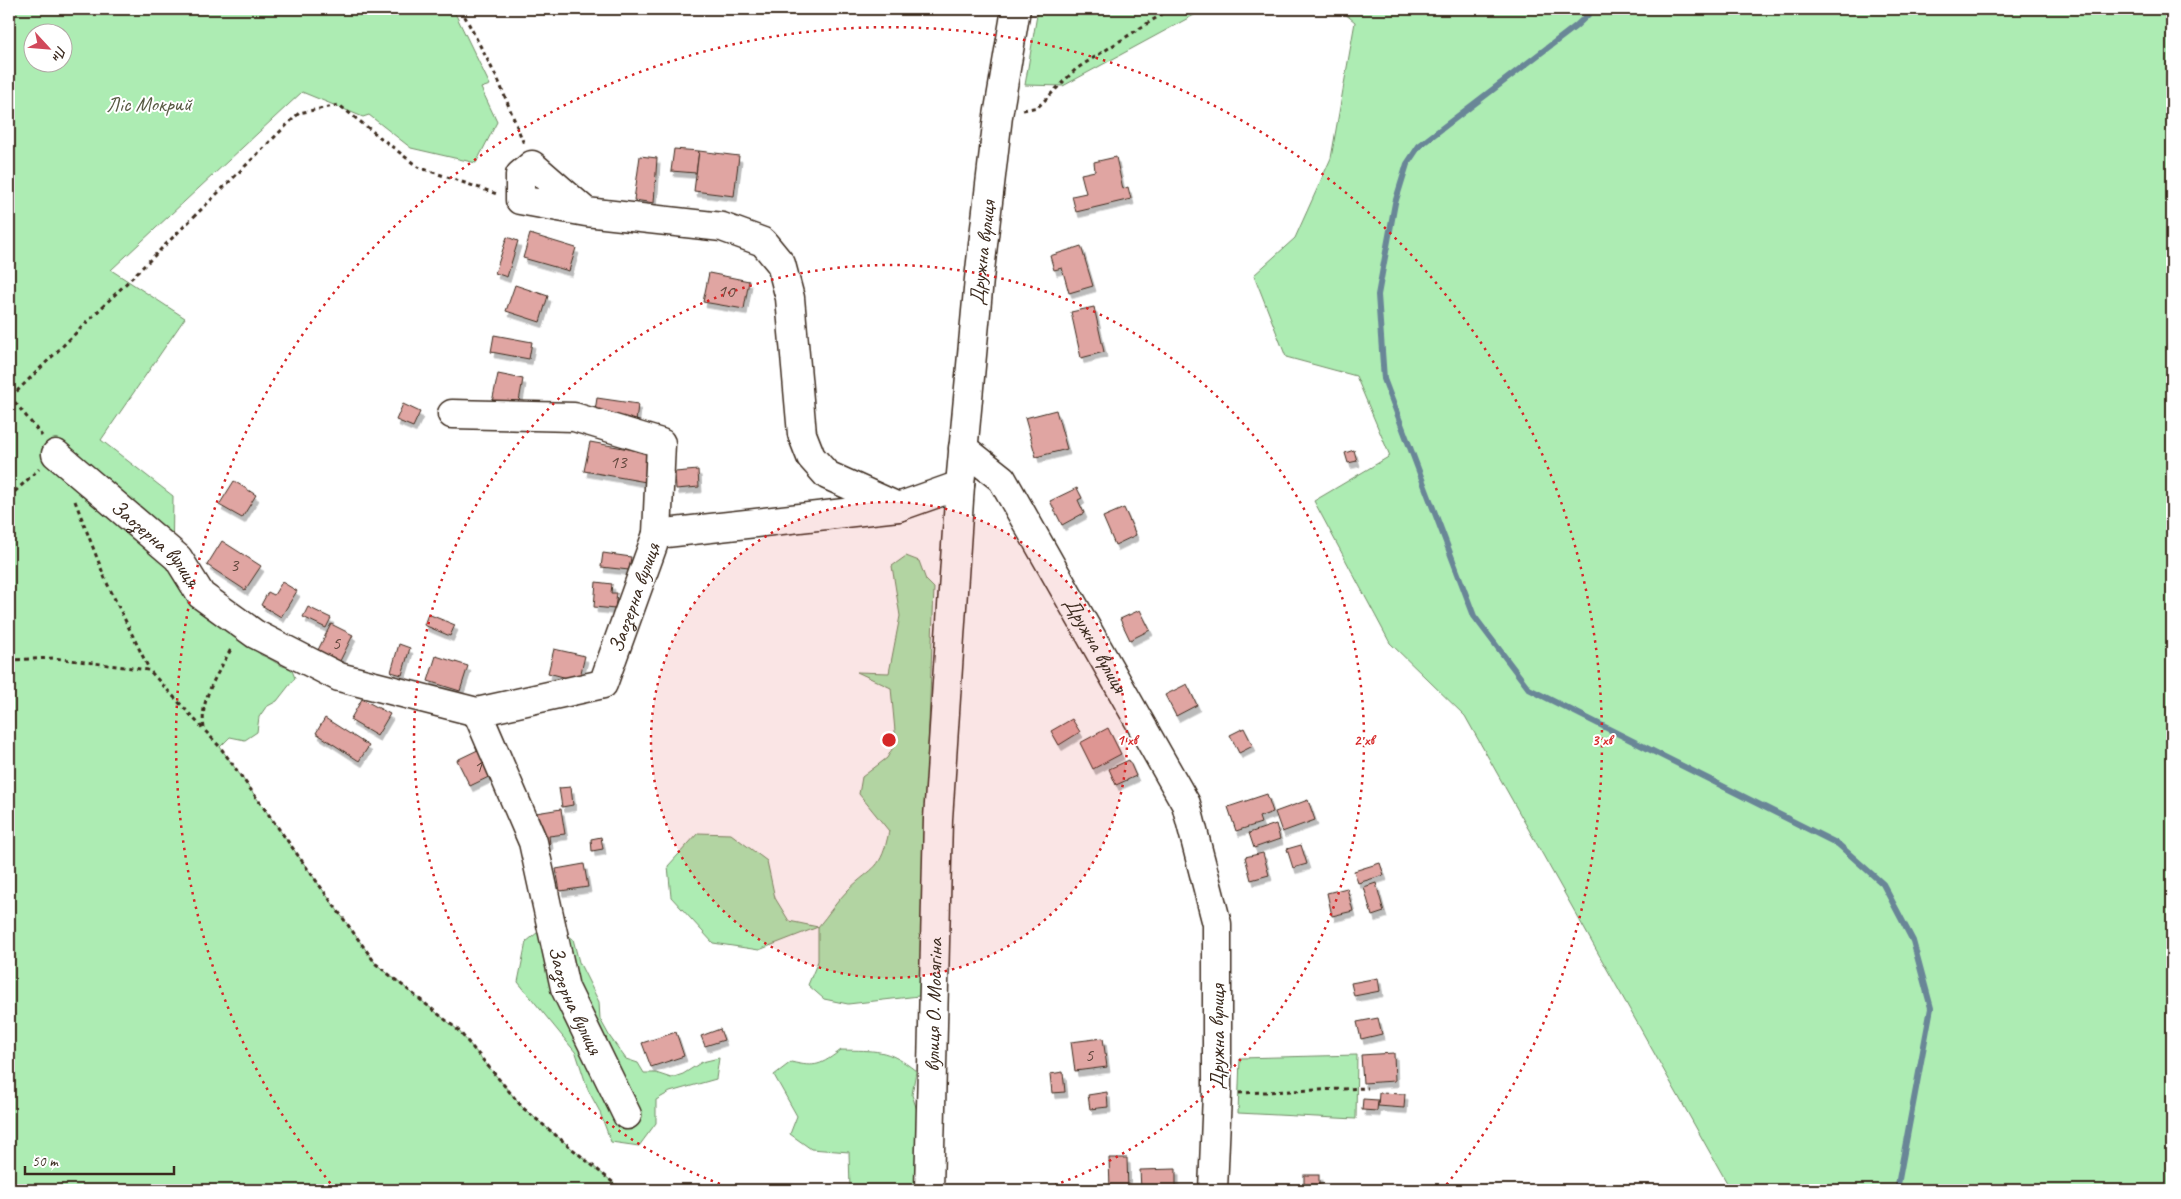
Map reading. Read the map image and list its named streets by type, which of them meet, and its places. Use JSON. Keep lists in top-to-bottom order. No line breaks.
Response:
{"streets":{"street":["Дружна вулиця","Заозерна вулиця","вулиця О. Мосягіна"]},"crossings":[["Дружна вулиця","вулиця О. Мосягіна"],["Заозерна вулиця","вулиця О. Мосягіна"]],"parks":["Ліс Мокрий"],"house_numbers":["10","13","3","5","1","5"],"scale_bar":"50 m","north":"bottom right","rings":["1 хв","2 хв","3 хв"]}
